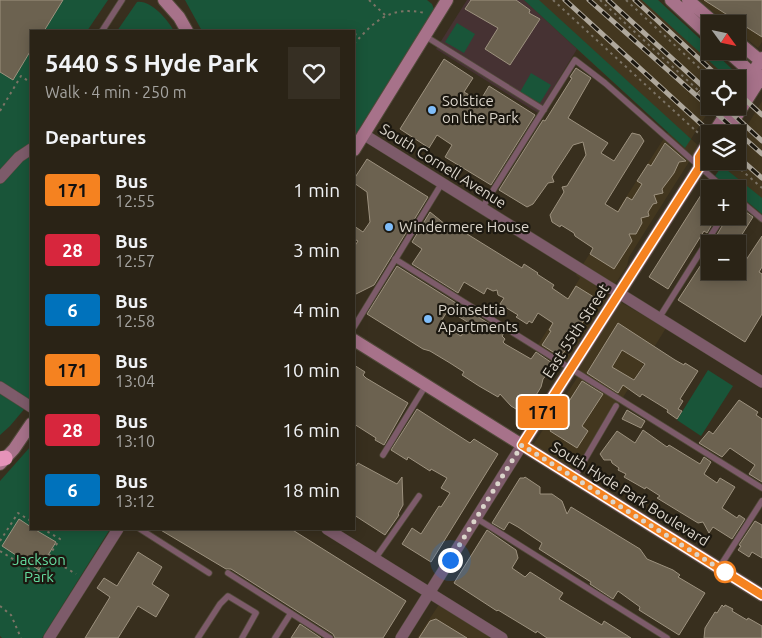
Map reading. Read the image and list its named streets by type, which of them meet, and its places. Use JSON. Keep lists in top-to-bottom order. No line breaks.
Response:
{"streets":{"main road":["East 55th Street","South Hyde Park Boulevard"],"street":["South Cornell Avenue"]},"crossings":[["South Cornell Avenue","East 55th Street"],["East 55th Street","South Hyde Park Boulevard"]],"parks":["Jackson Park"],"places":["Solstice on the Park","Windermere House","Poinsettia Apartments"],"lines":["bus line 171"],"north":"bottom right","page":{"on_map":"171","map_buttons":["+","−"],"heading":[["5440 S S Hyde Park","Walk · 4 min · 250 m"],"Departures"],"list":[{"mark":"171","name":"Bus","note":"12:55","value":"1 min"},{"mark":"28","name":"Bus","note":"12:57","value":"3 min"},{"mark":"6","name":"Bus","note":"12:58","value":"4 min"},{"mark":"171","name":"Bus","note":"13:04","value":"10 min"},{"mark":"28","name":"Bus","note":"13:10","value":"16 min"},{"mark":"6","name":"Bus","note":"13:12","value":"18 min"}]}}
